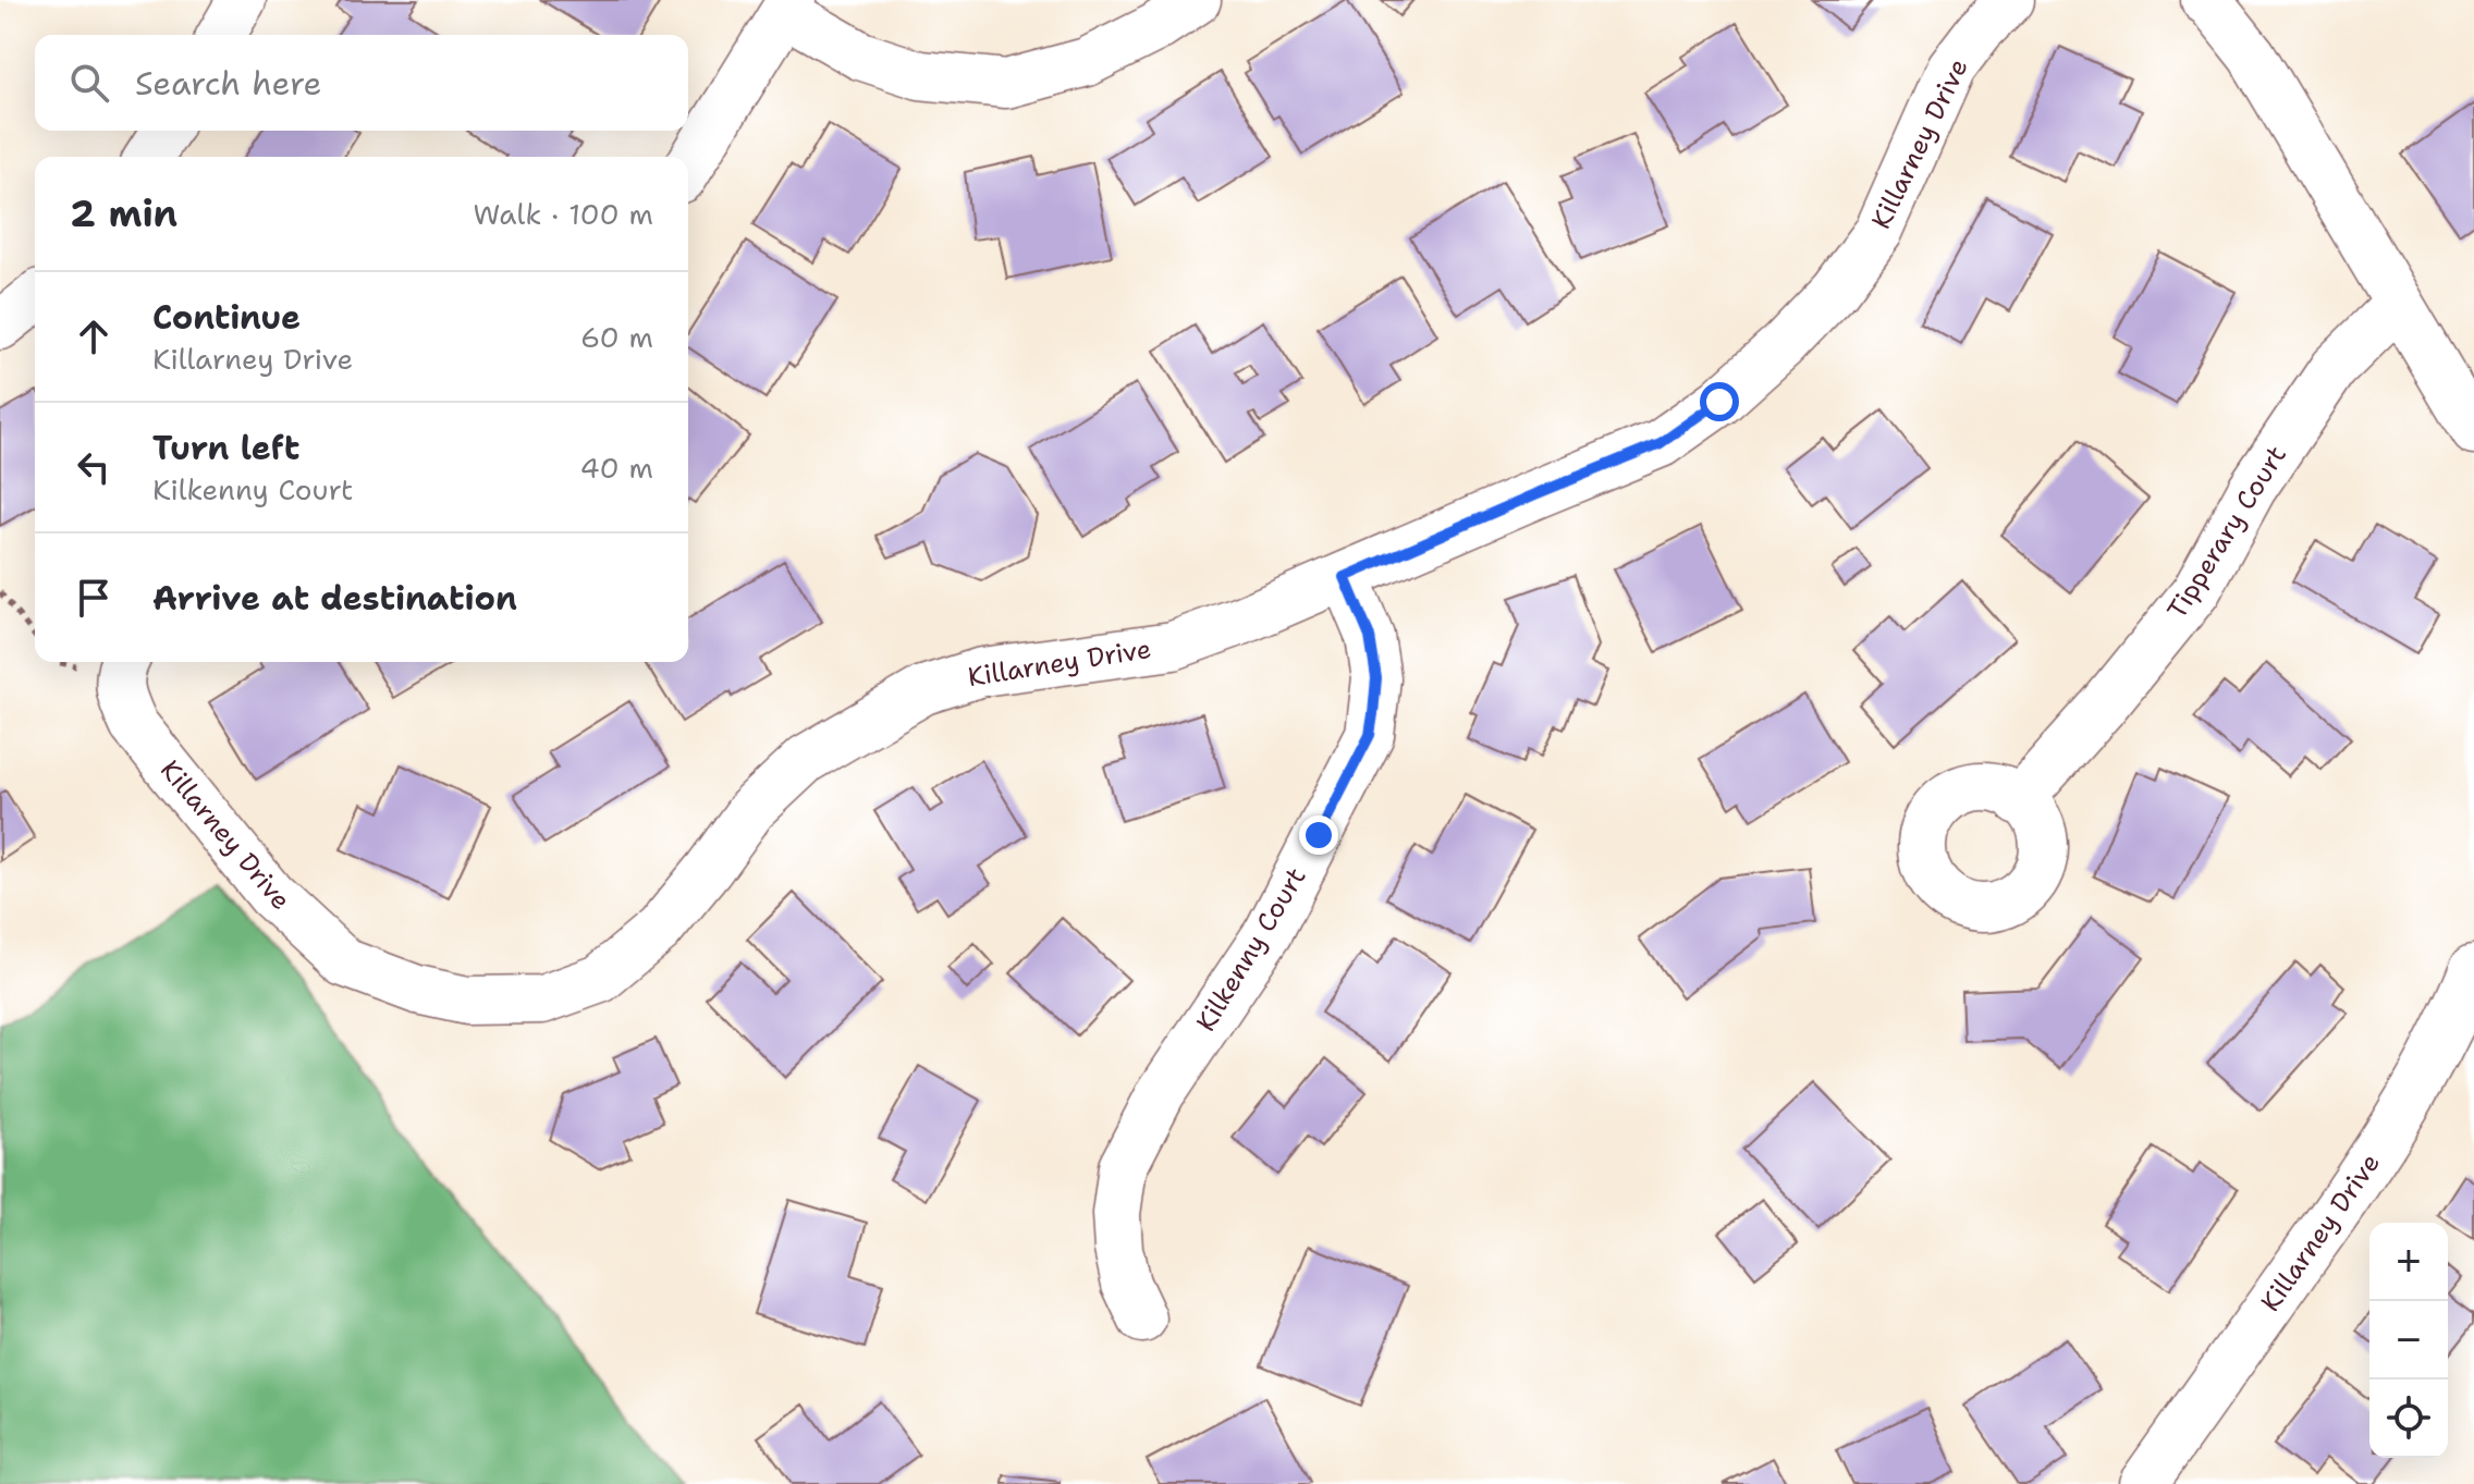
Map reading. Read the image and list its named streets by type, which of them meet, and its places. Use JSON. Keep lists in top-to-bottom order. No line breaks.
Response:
{"streets":{"street":["Killarney Drive","Tipperary Court","Kilkenny Court"]},"crossings":[["Killarney Drive","Kilkenny Court"]],"page":{"search":"Search here","heading":["2 min","Walk · 100 m"],"list":[["Continue","Killarney Drive","60 m"],["Turn left","Kilkenny Court","40 m"],"Arrive at destination"],"map_buttons":["+","−"]}}
